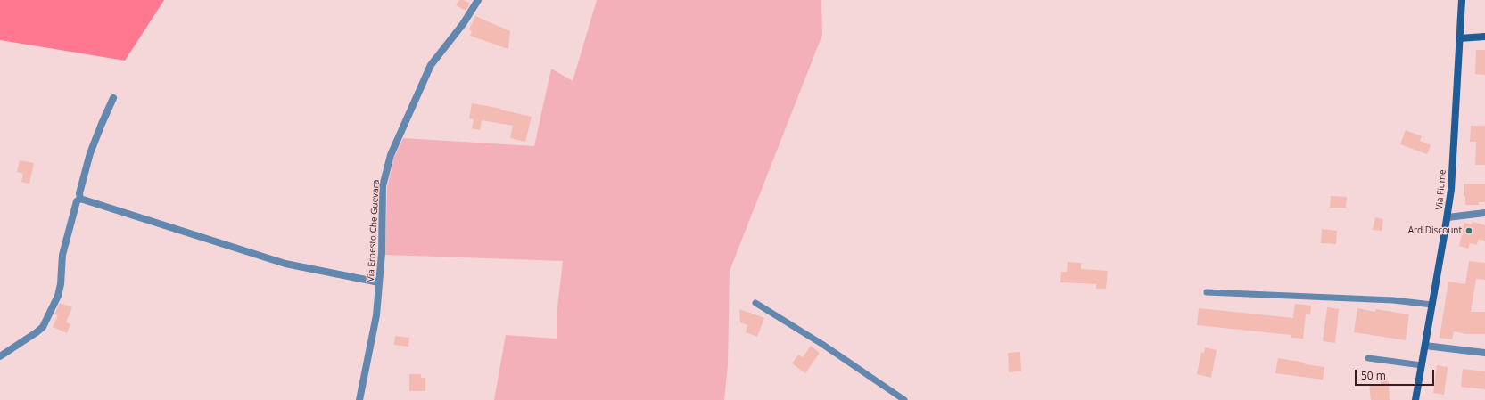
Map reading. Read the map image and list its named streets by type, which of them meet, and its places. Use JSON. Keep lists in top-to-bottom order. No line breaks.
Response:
{"streets":{"street":["Via Fiume","Via Ernesto Che Guevara"]},"places":["Ard Discount"],"scale_bar":"50 m"}
